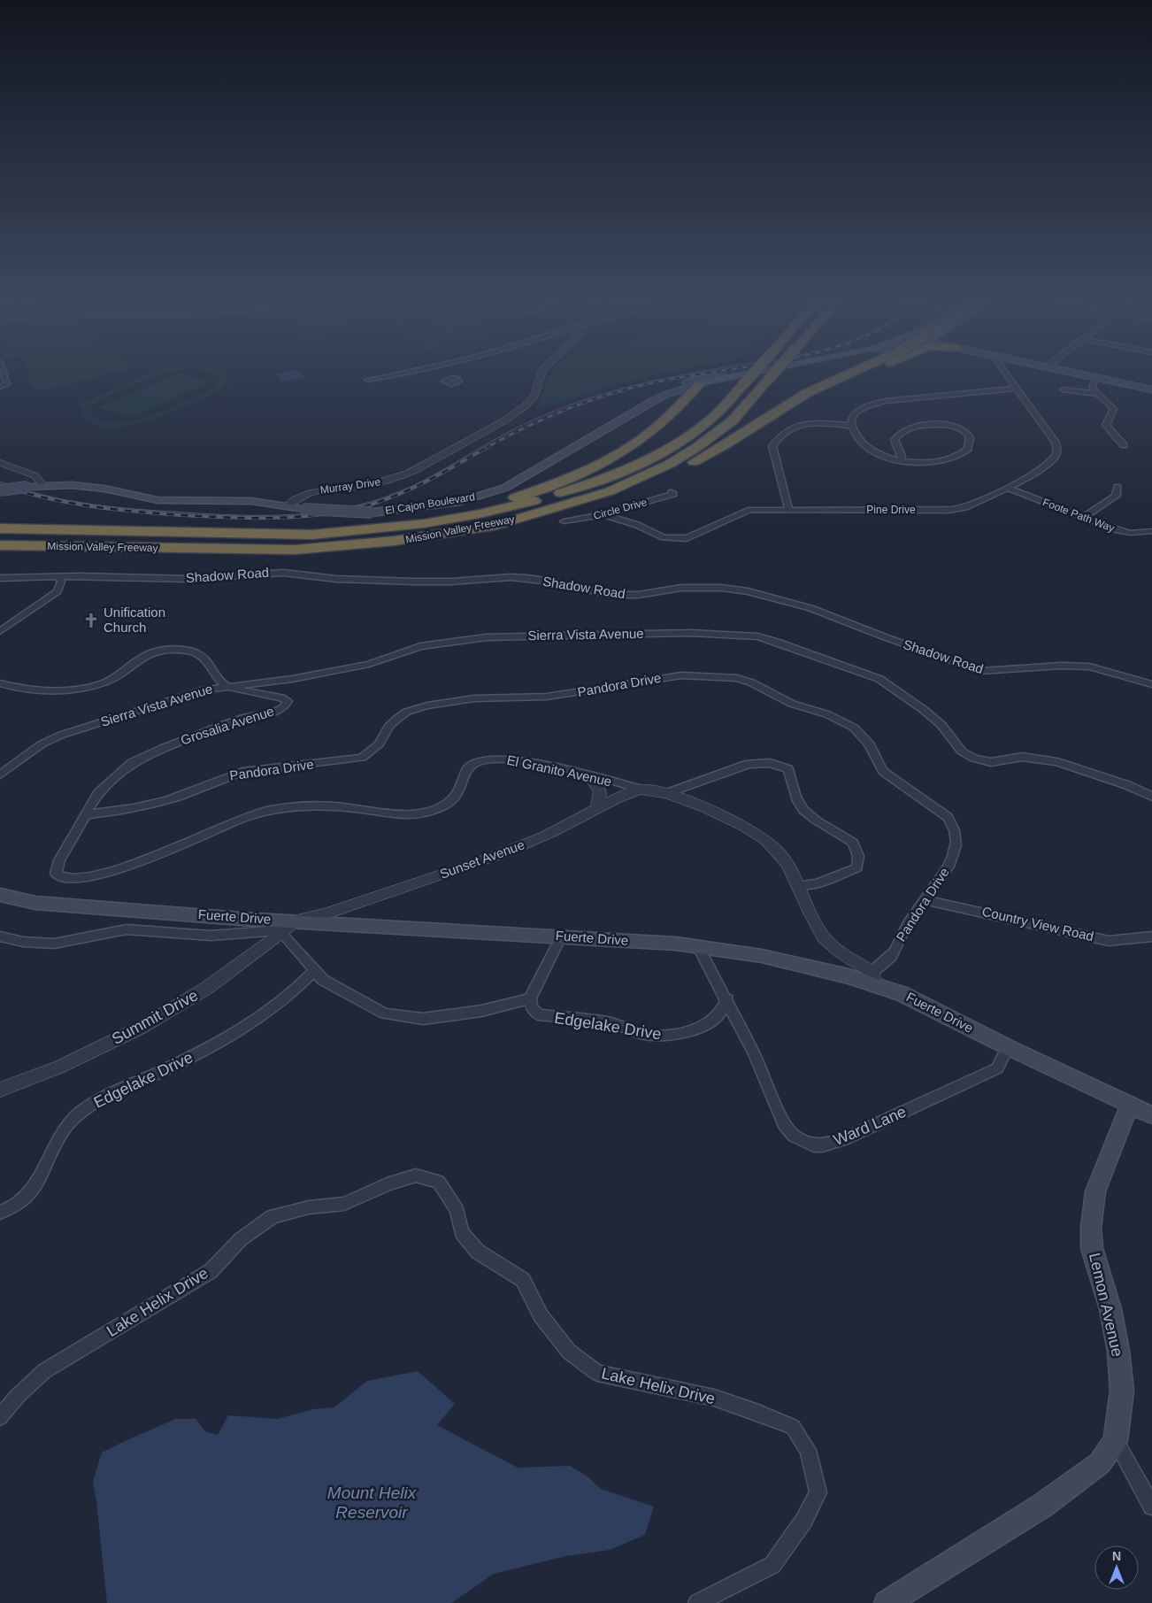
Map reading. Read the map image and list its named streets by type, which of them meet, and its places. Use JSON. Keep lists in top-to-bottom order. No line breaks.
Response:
{"streets":{"highway":["Mission Valley Freeway"],"main road":["El Cajon Boulevard","Fuerte Drive","Lemon Avenue"],"street":["Murray Drive","Circle Drive","Pine Drive","Foote Path Way","Shadow Road","Sierra Vista Avenue","Pandora Drive","Grosalia Avenue","El Granito Avenue","Sunset Avenue","Country View Road","Summit Drive","Edgelake Drive","Ward Lane","Lake Helix Drive"]},"crossings":[["Murray Drive","El Cajon Boulevard"],["Circle Drive","Pine Drive"],["Pine Drive","Foote Path Way"],["Sierra Vista Avenue","Grosalia Avenue"],["Pandora Drive","Grosalia Avenue"],["Pandora Drive","Fuerte Drive"],["Pandora Drive","Country View Road"],["Grosalia Avenue","El Granito Avenue"],["El Granito Avenue","Sunset Avenue"],["Sunset Avenue","Fuerte Drive"],["Sunset Avenue","Summit Drive"],["Fuerte Drive","Summit Drive"],["Fuerte Drive","Ward Lane"],["Fuerte Drive","Lemon Avenue"],["Edgelake Drive","Ward Lane"]],"water":["Mount Helix Reservoir"],"places":{"church":["Unification Church"]},"north":"top"}
